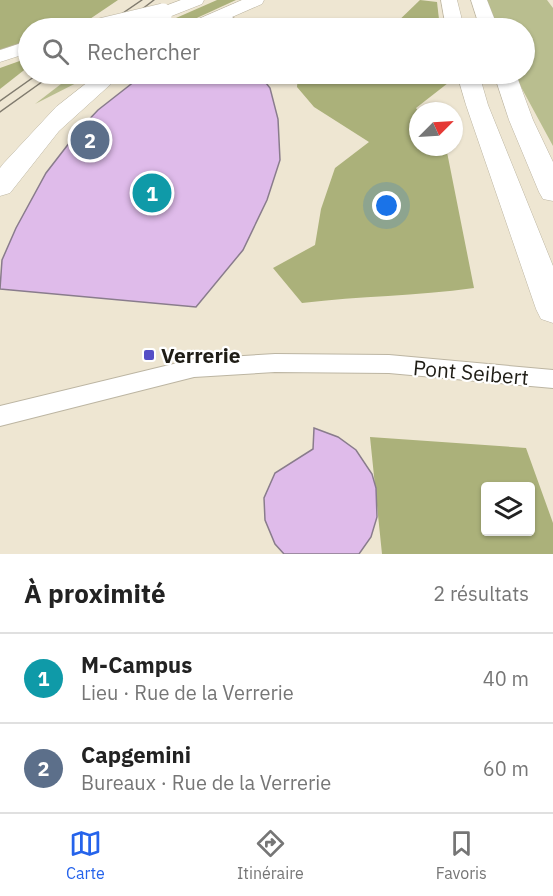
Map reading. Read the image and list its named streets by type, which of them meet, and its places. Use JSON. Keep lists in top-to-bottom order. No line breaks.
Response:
{"streets":{"lane":["Pont Seibert"]},"places":{"transit":["Verrerie"]},"north":"top right","page":{"search":"Rechercher","pins":["2","1"],"heading":["À proximité","2 résultats"],"list":[{"mark":"1","name":"M-Campus","note":"Lieu · Rue de la Verrerie","value":"40 m"},{"mark":"2","name":"Capgemini","note":"Bureaux · Rue de la Verrerie","value":"60 m"}],"nav":["Carte","Itinéraire","Favoris"]}}
